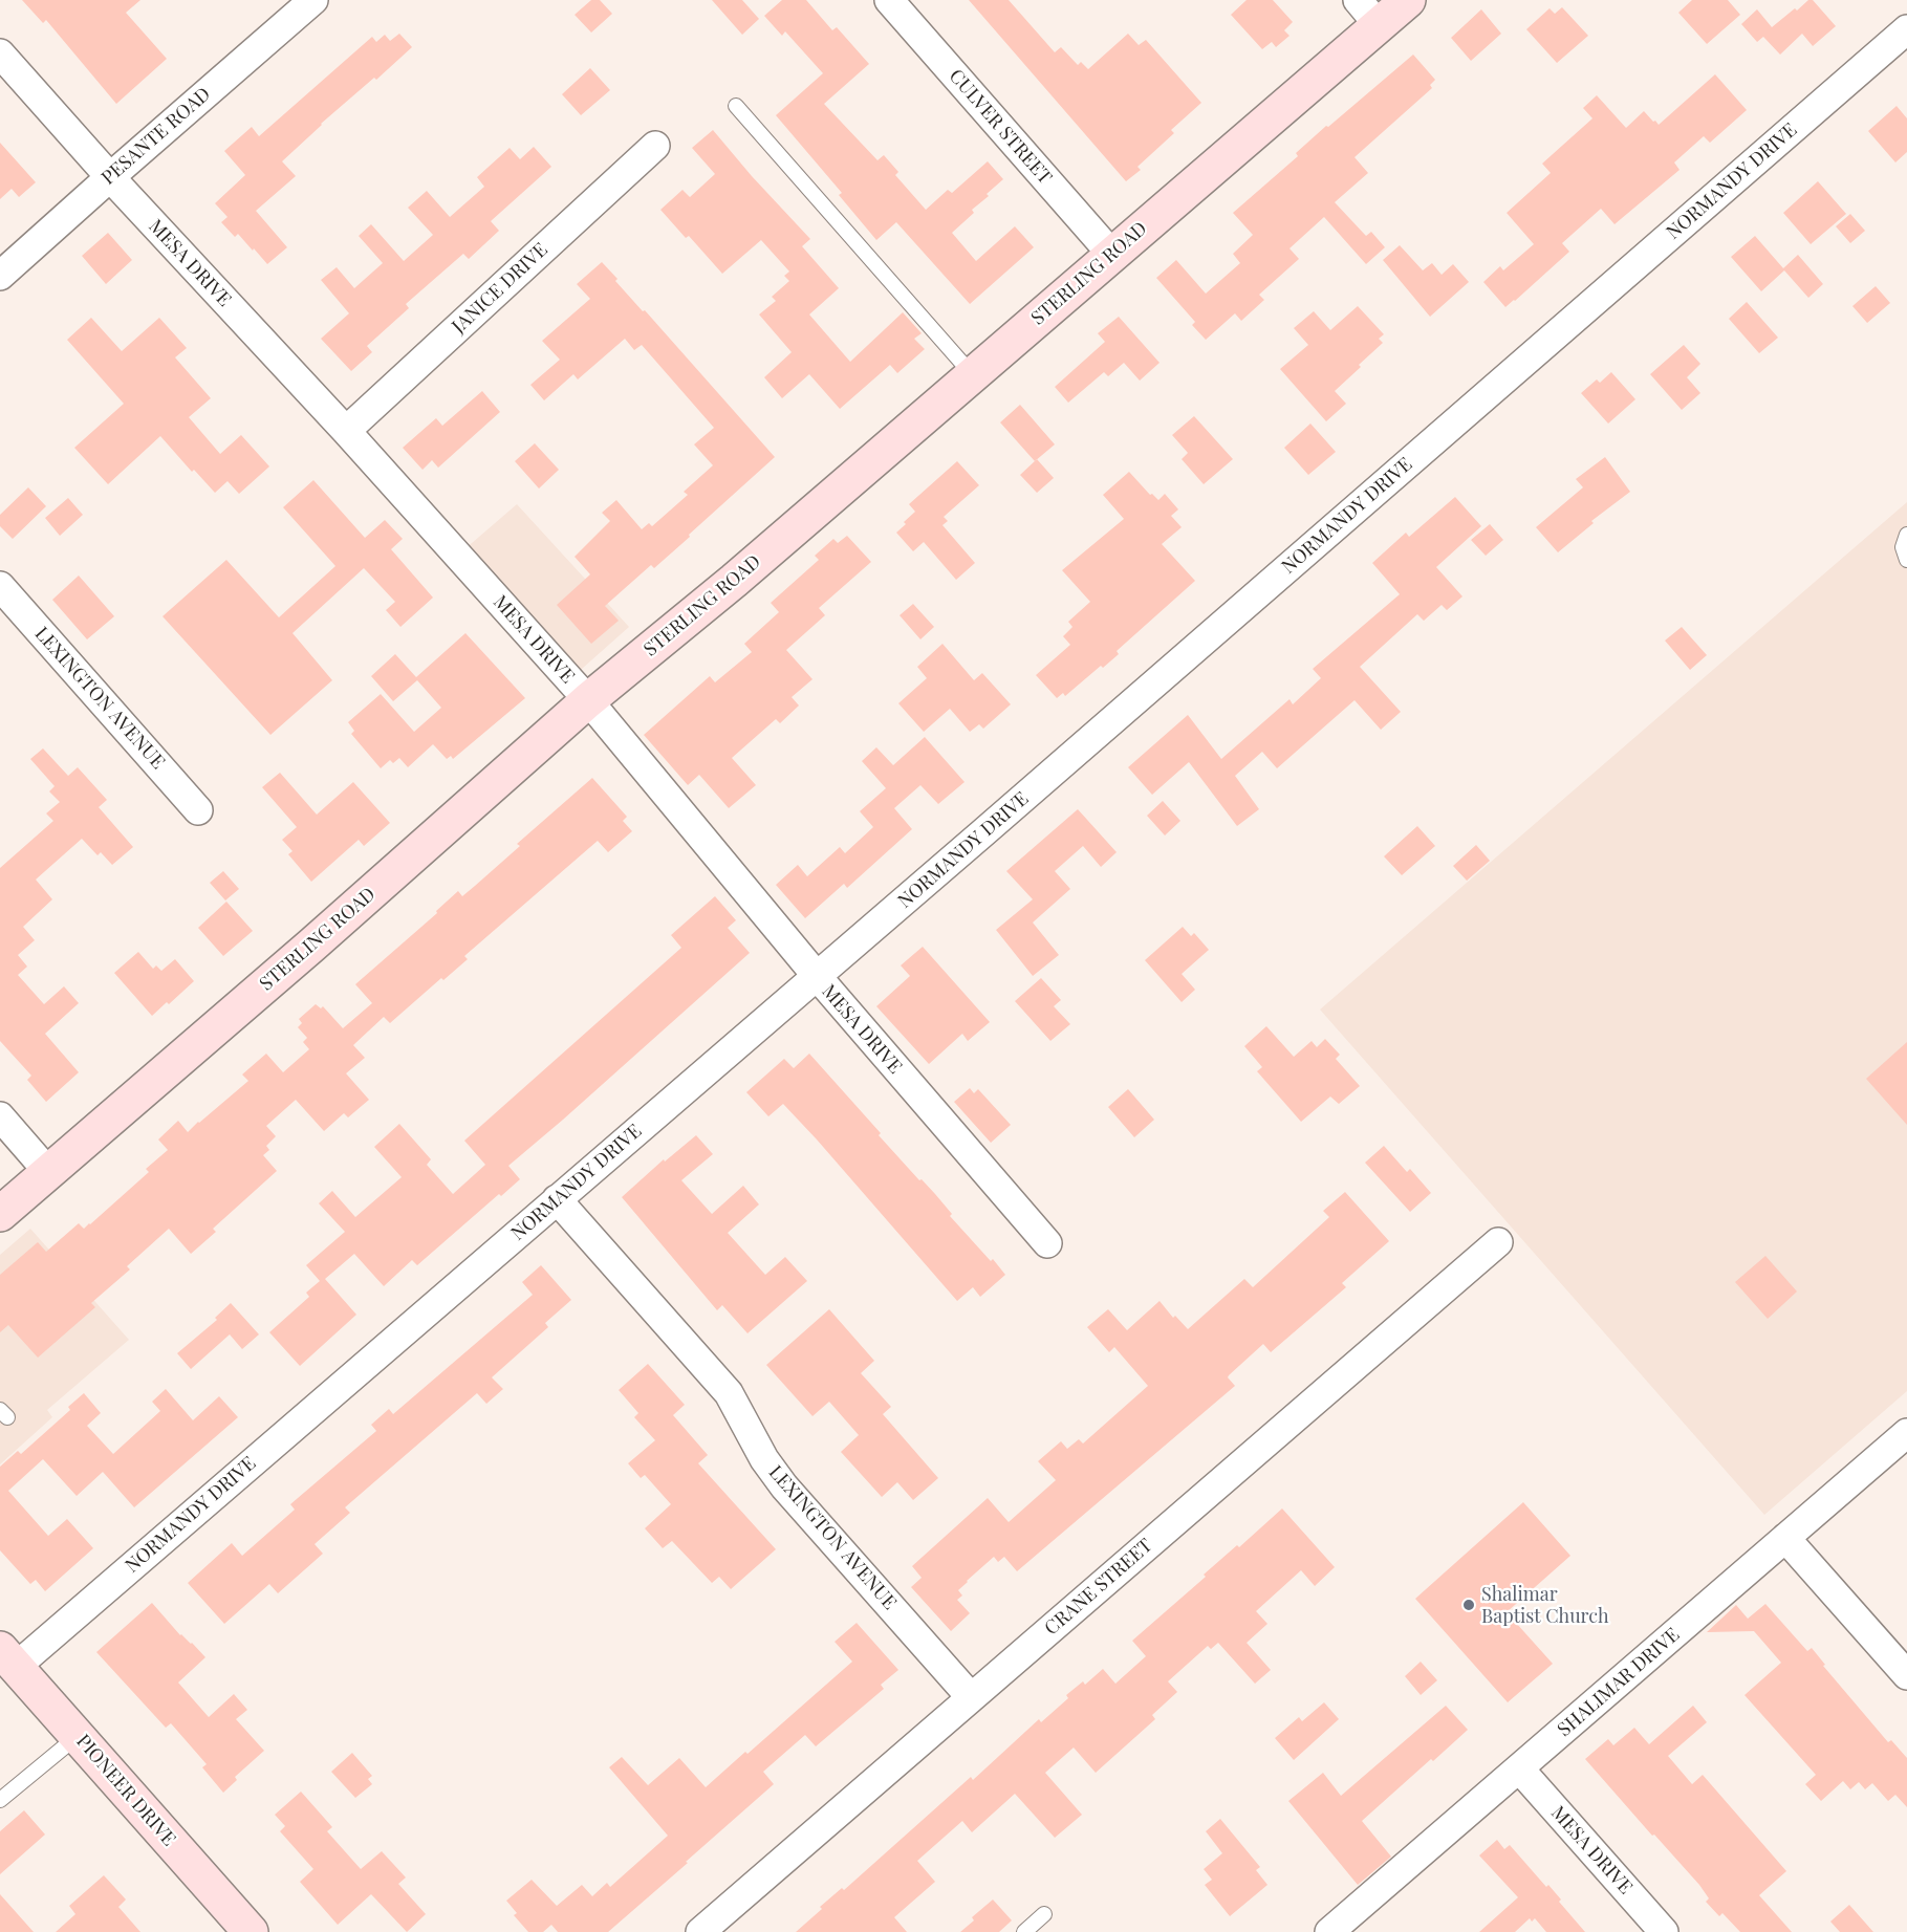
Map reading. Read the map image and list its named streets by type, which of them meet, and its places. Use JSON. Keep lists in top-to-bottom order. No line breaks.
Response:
{"streets":{"street":["CULVER STREET","PESANTE ROAD","NORMANDY DRIVE","MESA DRIVE","STERLING ROAD","JANICE DRIVE","LEXINGTON AVENUE","CRANE STREET","SHALIMAR DRIVE","PIONEER DRIVE"]},"crossings":[["CULVER STREET","STERLING ROAD"],["PESANTE ROAD","MESA DRIVE"],["NORMANDY DRIVE","MESA DRIVE"],["NORMANDY DRIVE","LEXINGTON AVENUE"],["NORMANDY DRIVE","PIONEER DRIVE"],["MESA DRIVE","STERLING ROAD"],["MESA DRIVE","JANICE DRIVE"],["MESA DRIVE","SHALIMAR DRIVE"],["LEXINGTON AVENUE","CRANE STREET"]],"places":["Shalimar Baptist Church"]}
